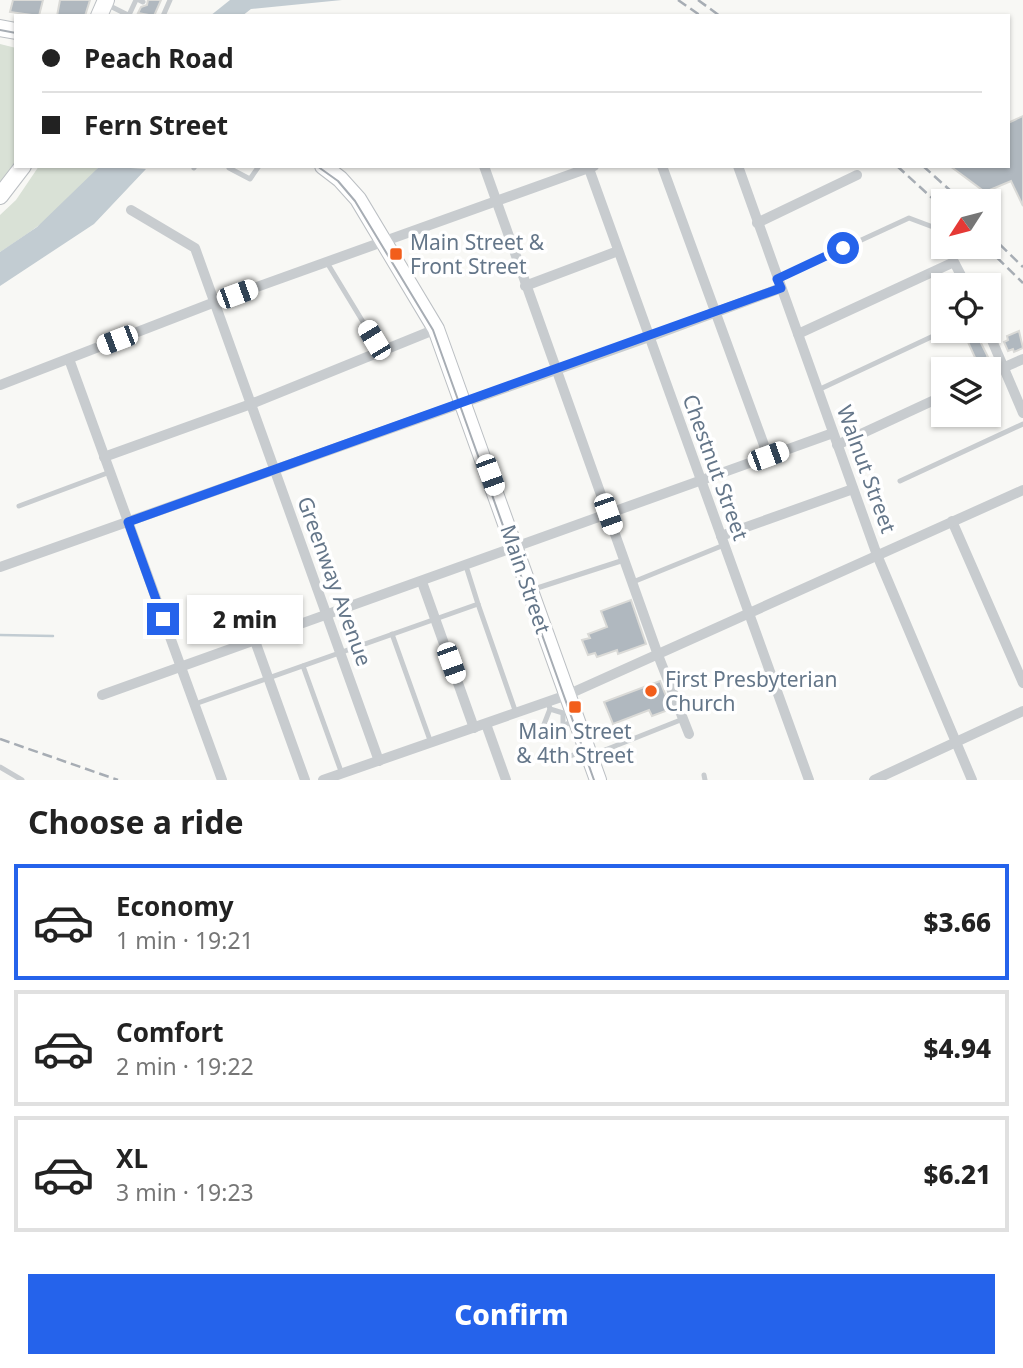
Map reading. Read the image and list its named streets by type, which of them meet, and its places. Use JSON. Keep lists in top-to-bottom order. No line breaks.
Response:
{"streets":{"main road":["Main Street"],"street":["Chestnut Street","Walnut Street","Greenway Avenue"]},"places":{"transit":["Main Street & Front Street","Main Street & 4th Street"],"other":["First Presbyterian Church"]},"north":"bottom left","page":{"banner":["Peach Road","Fern Street"],"bubble":"2 min","heading":"Choose a ride","list":[{"name":"Economy","note":"1 min · 19:21","value":"$3.66"},{"name":"Comfort","note":"2 min · 19:22","value":"$4.94"},{"name":"XL","note":"3 min · 19:23","value":"$6.21"}],"buttons":"Confirm"}}
